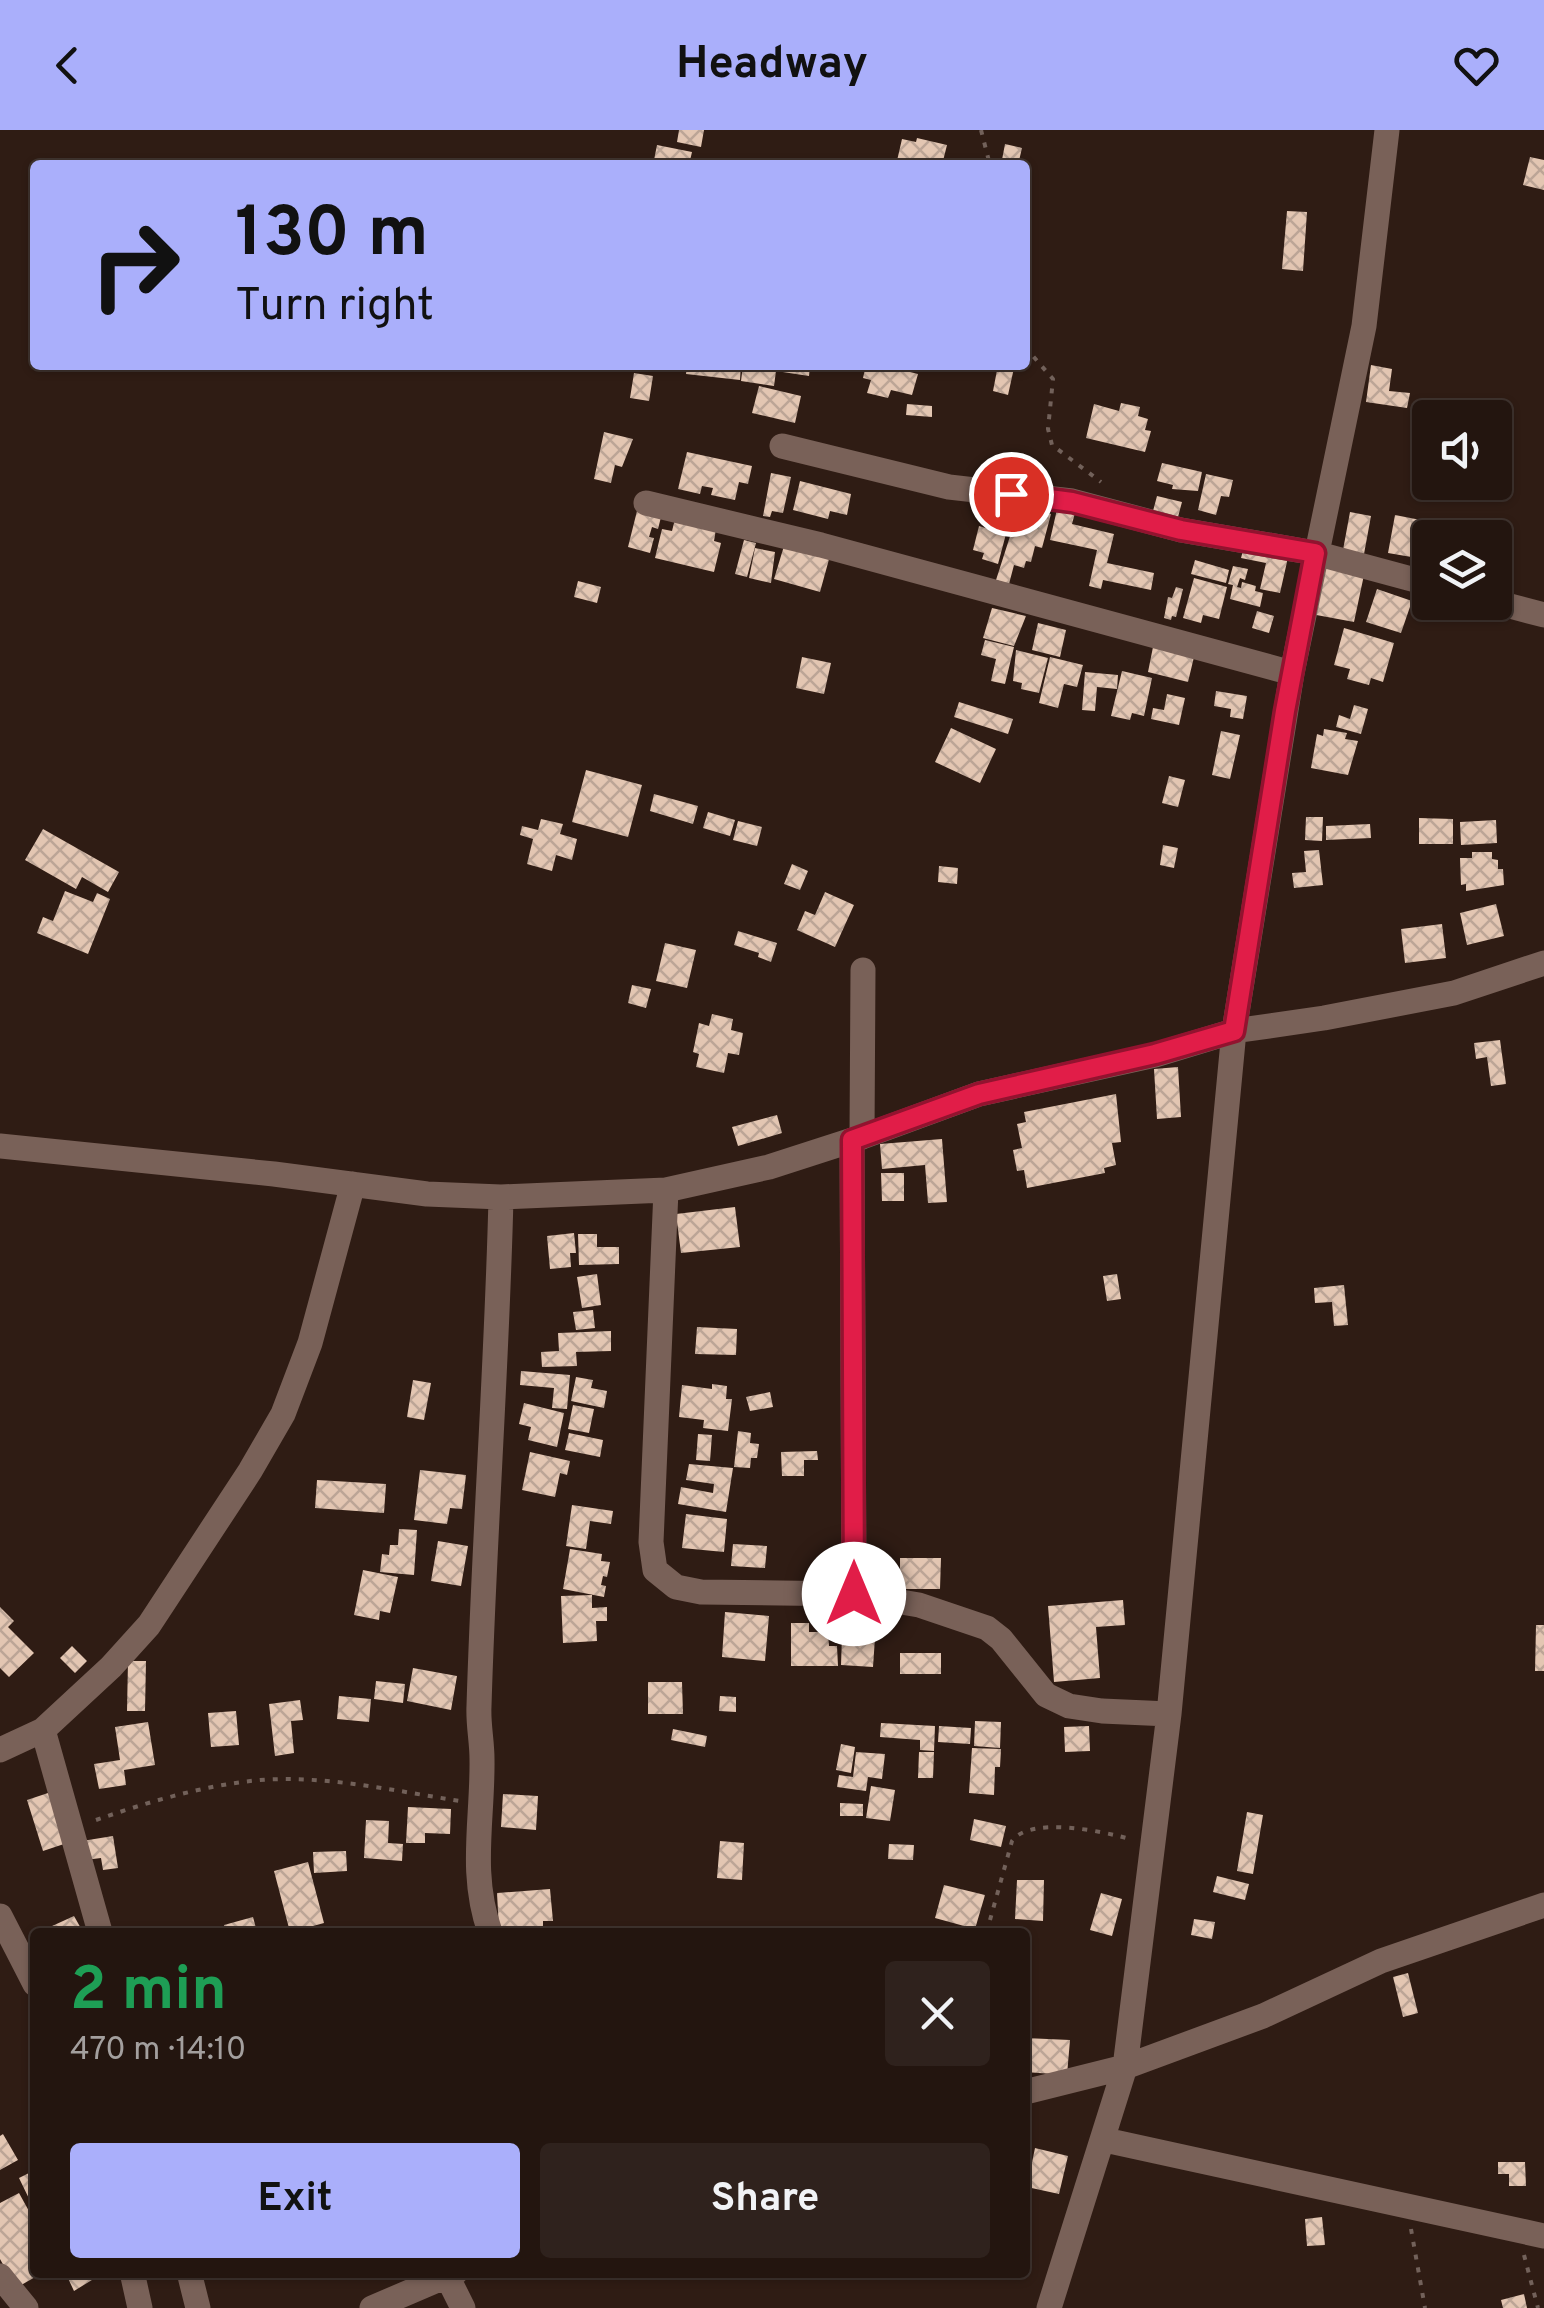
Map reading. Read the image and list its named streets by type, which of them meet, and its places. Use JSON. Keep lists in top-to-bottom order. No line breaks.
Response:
{"page":{"header":"Headway","turn":["130 m","Turn right"],"heading":["2 min","470 m · 14:10"],"buttons":["Exit","Share"]}}
